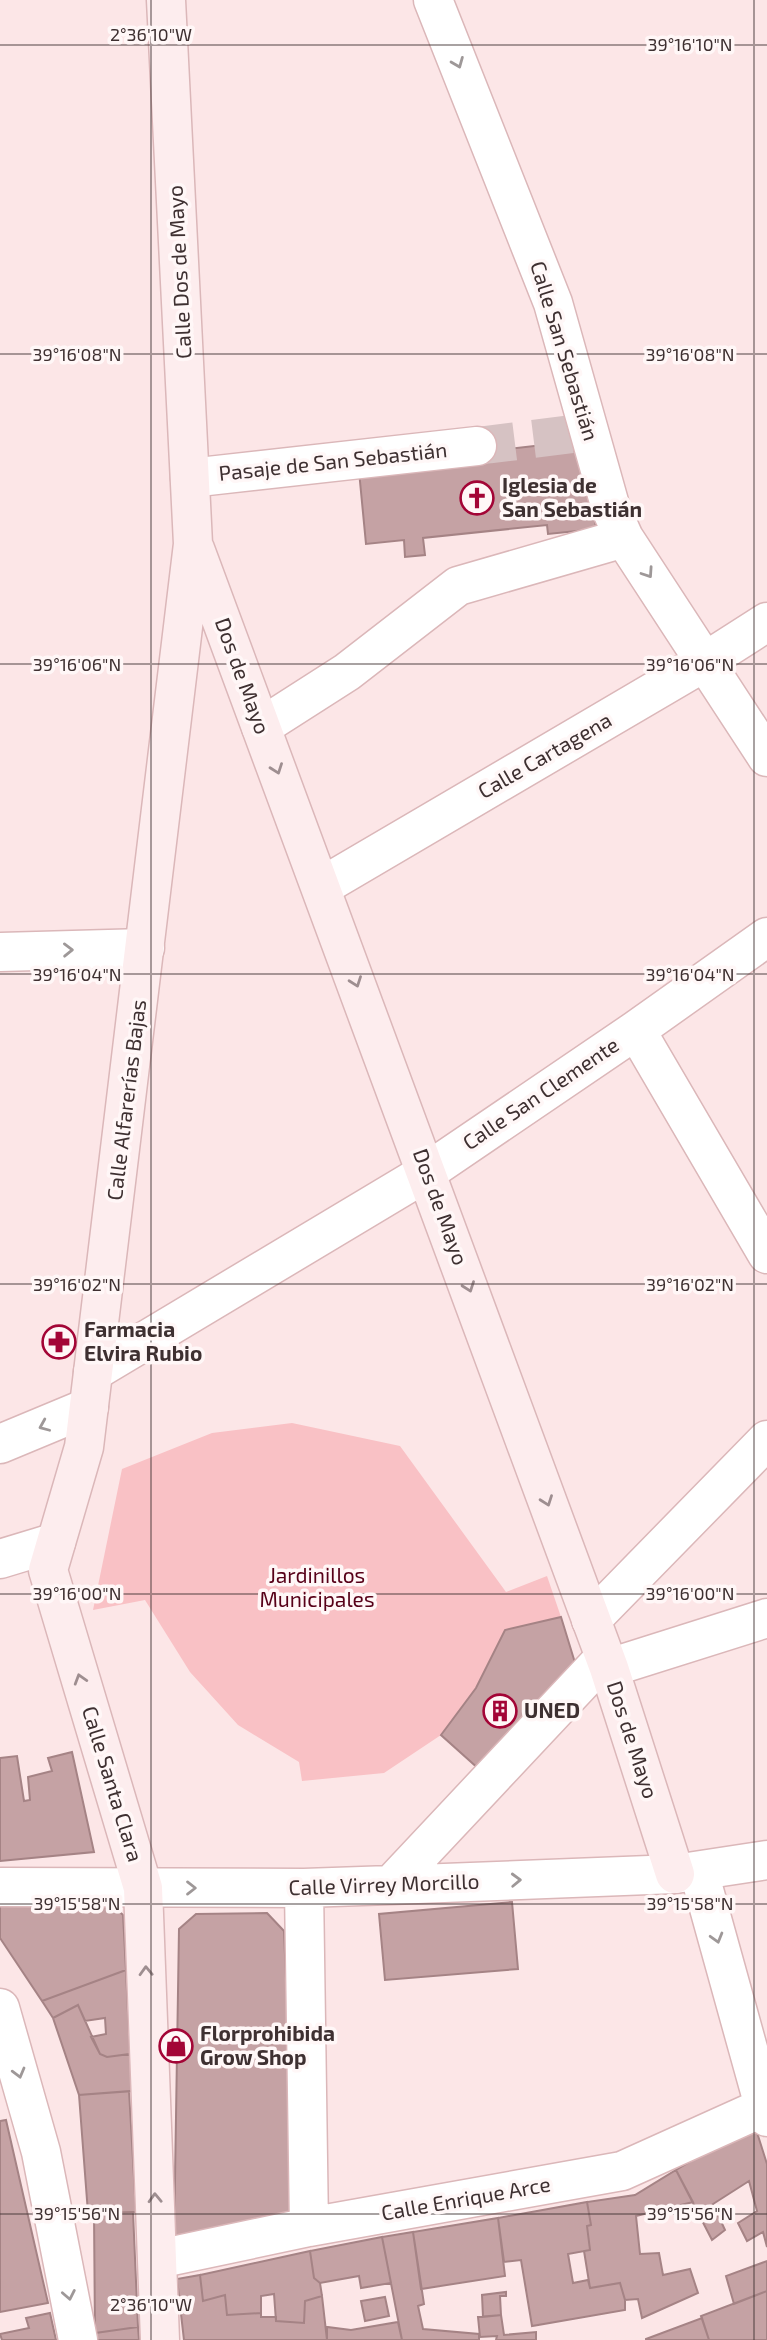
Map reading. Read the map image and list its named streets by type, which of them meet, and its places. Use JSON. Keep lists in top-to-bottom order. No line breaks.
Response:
{"streets":{"street":["Calle Dos de Mayo","Calle San Sebastián","Pasaje de San Sebastián","Dos de Mayo","Calle Cartagena","Calle San Clemente","Calle Alfarerías Bajas","Calle Santa Clara","Calle Virrey Morcillo","Calle Enrique Arce"]},"crossings":[["Calle Dos de Mayo","Pasaje de San Sebastián"],["Calle Dos de Mayo","Dos de Mayo"],["Calle Dos de Mayo","Calle Alfarerías Bajas"],["Calle San Sebastián","Calle Cartagena"],["Dos de Mayo","Calle Cartagena"],["Dos de Mayo","Calle San Clemente"],["Dos de Mayo","Calle Alfarerías Bajas"],["Dos de Mayo","Calle Virrey Morcillo"],["Dos de Mayo","Calle Enrique Arce"],["Calle San Clemente","Calle Alfarerías Bajas"],["Calle Alfarerías Bajas","Calle Santa Clara"],["Calle Santa Clara","Calle Virrey Morcillo"],["Calle Santa Clara","Calle Enrique Arce"]],"one_way":["Calle San Sebastián","Dos de Mayo","Calle Virrey Morcillo"],"parks":["Jardinillos Municipales"],"places":{"church":["Iglesia de San Sebastián"],"pharmacy":["Farmacia Elvira Rubio"],"building":["UNED"],"shop":["Florprohibida Grow Shop"]},"coordinates":["2°36'10\"W","39°16'10\"N","39°16'08\"N","39°16'06\"N","39°16'04\"N","39°16'02\"N","39°16'00\"N","39°15'58\"N","39°15'56\"N"]}
